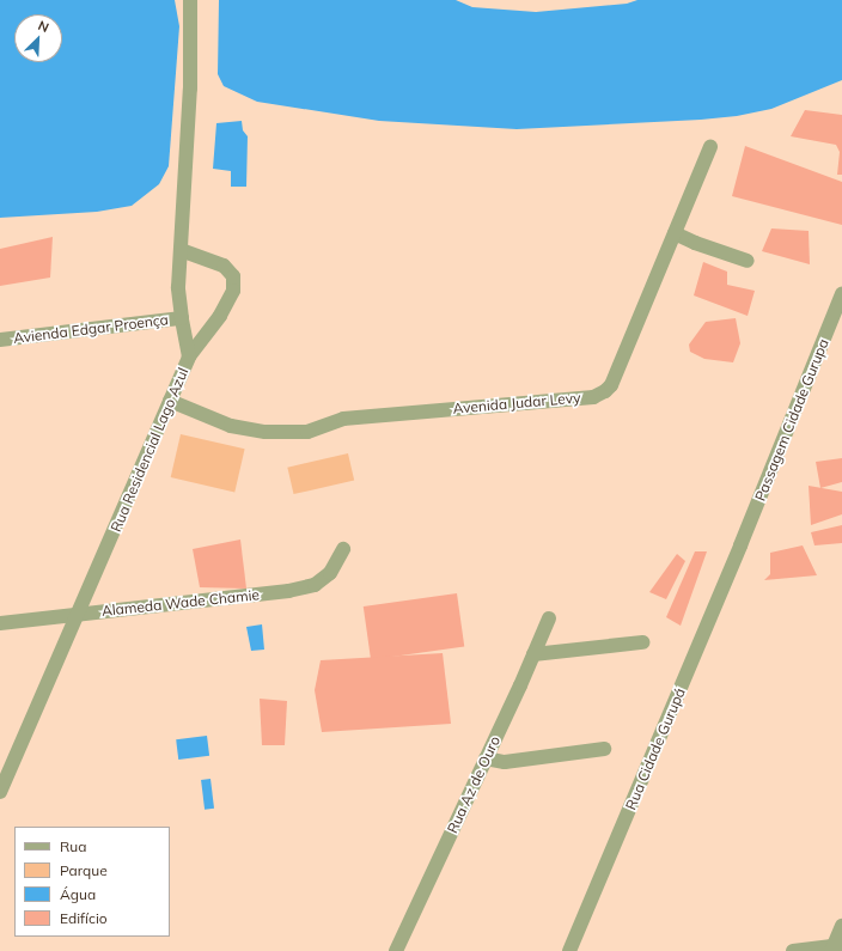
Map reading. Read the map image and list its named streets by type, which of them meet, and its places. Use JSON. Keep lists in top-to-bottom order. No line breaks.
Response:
{"streets":{"street":["Avienda Edgar Proença","Avenida Judar Levy","Passagem Cidade Gurupa","Rua Residencial Lago Azul","Alameda Wade Chamie","Rua Cidade Gurupá","Rua Az de Ouro"]},"crossings":[["Avienda Edgar Proença","Rua Residencial Lago Azul"],["Avenida Judar Levy","Rua Residencial Lago Azul"],["Passagem Cidade Gurupa","Rua Cidade Gurupá"],["Rua Residencial Lago Azul","Alameda Wade Chamie"]],"legend":["Rua","Parque","Água","Edifício"],"north":"top right"}
